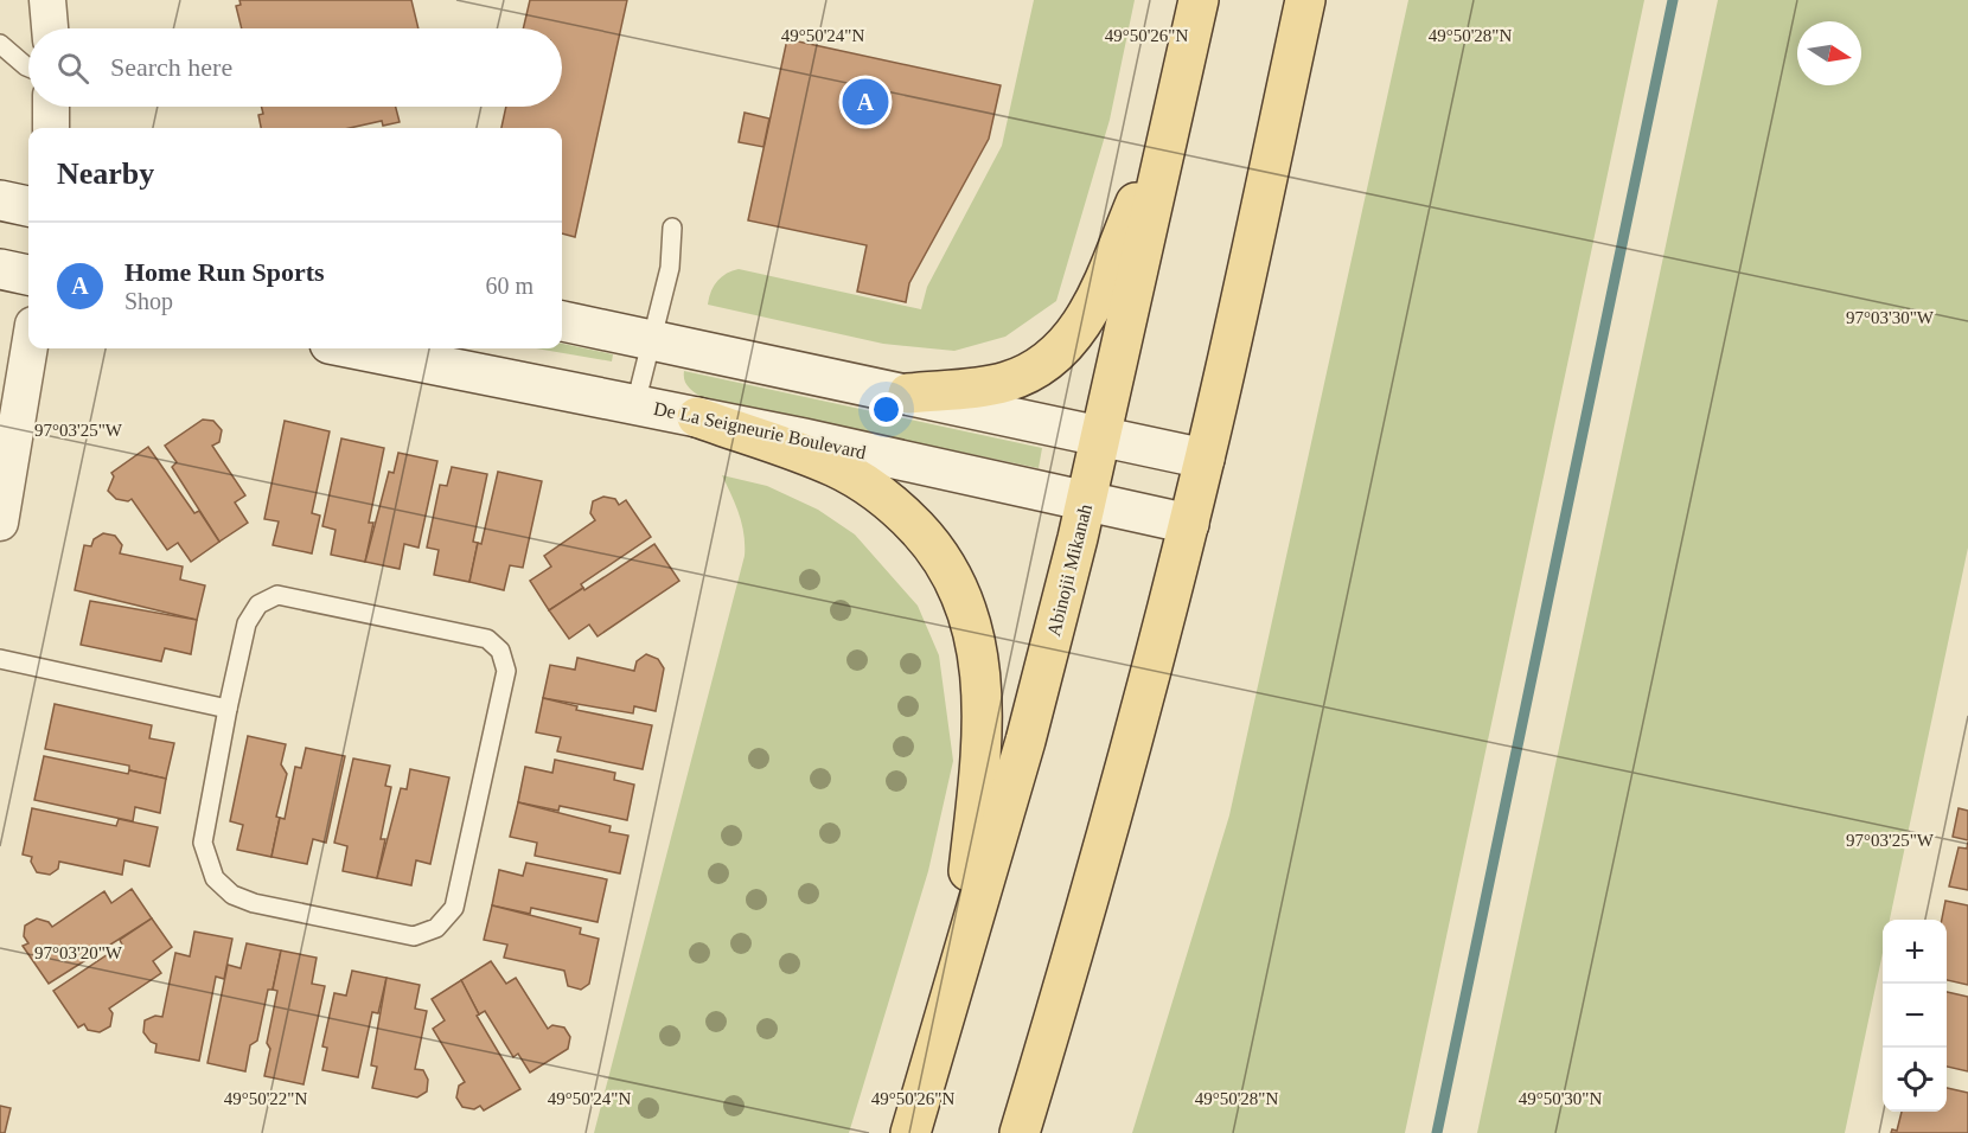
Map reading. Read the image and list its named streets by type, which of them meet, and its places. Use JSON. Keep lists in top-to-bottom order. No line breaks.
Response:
{"streets":{"main road":["Abinojii Mikanah"],"street":["De La Seigneurie Boulevard"]},"crossings":[["De La Seigneurie Boulevard","Abinojii Mikanah"]],"north":"right","page":{"search":"Search here","pins":"A","heading":"Nearby","list":[{"mark":"A","name":"Home Run Sports","note":"Shop","value":"60 m"}],"map_buttons":["+","−"]},"coordinates":["49°50'24\"N","49°50'26\"N","49°50'28\"N","97°03'30\"W","97°03'25\"W","97°03'20\"W","49°50'22\"N","49°50'30\"N"]}
